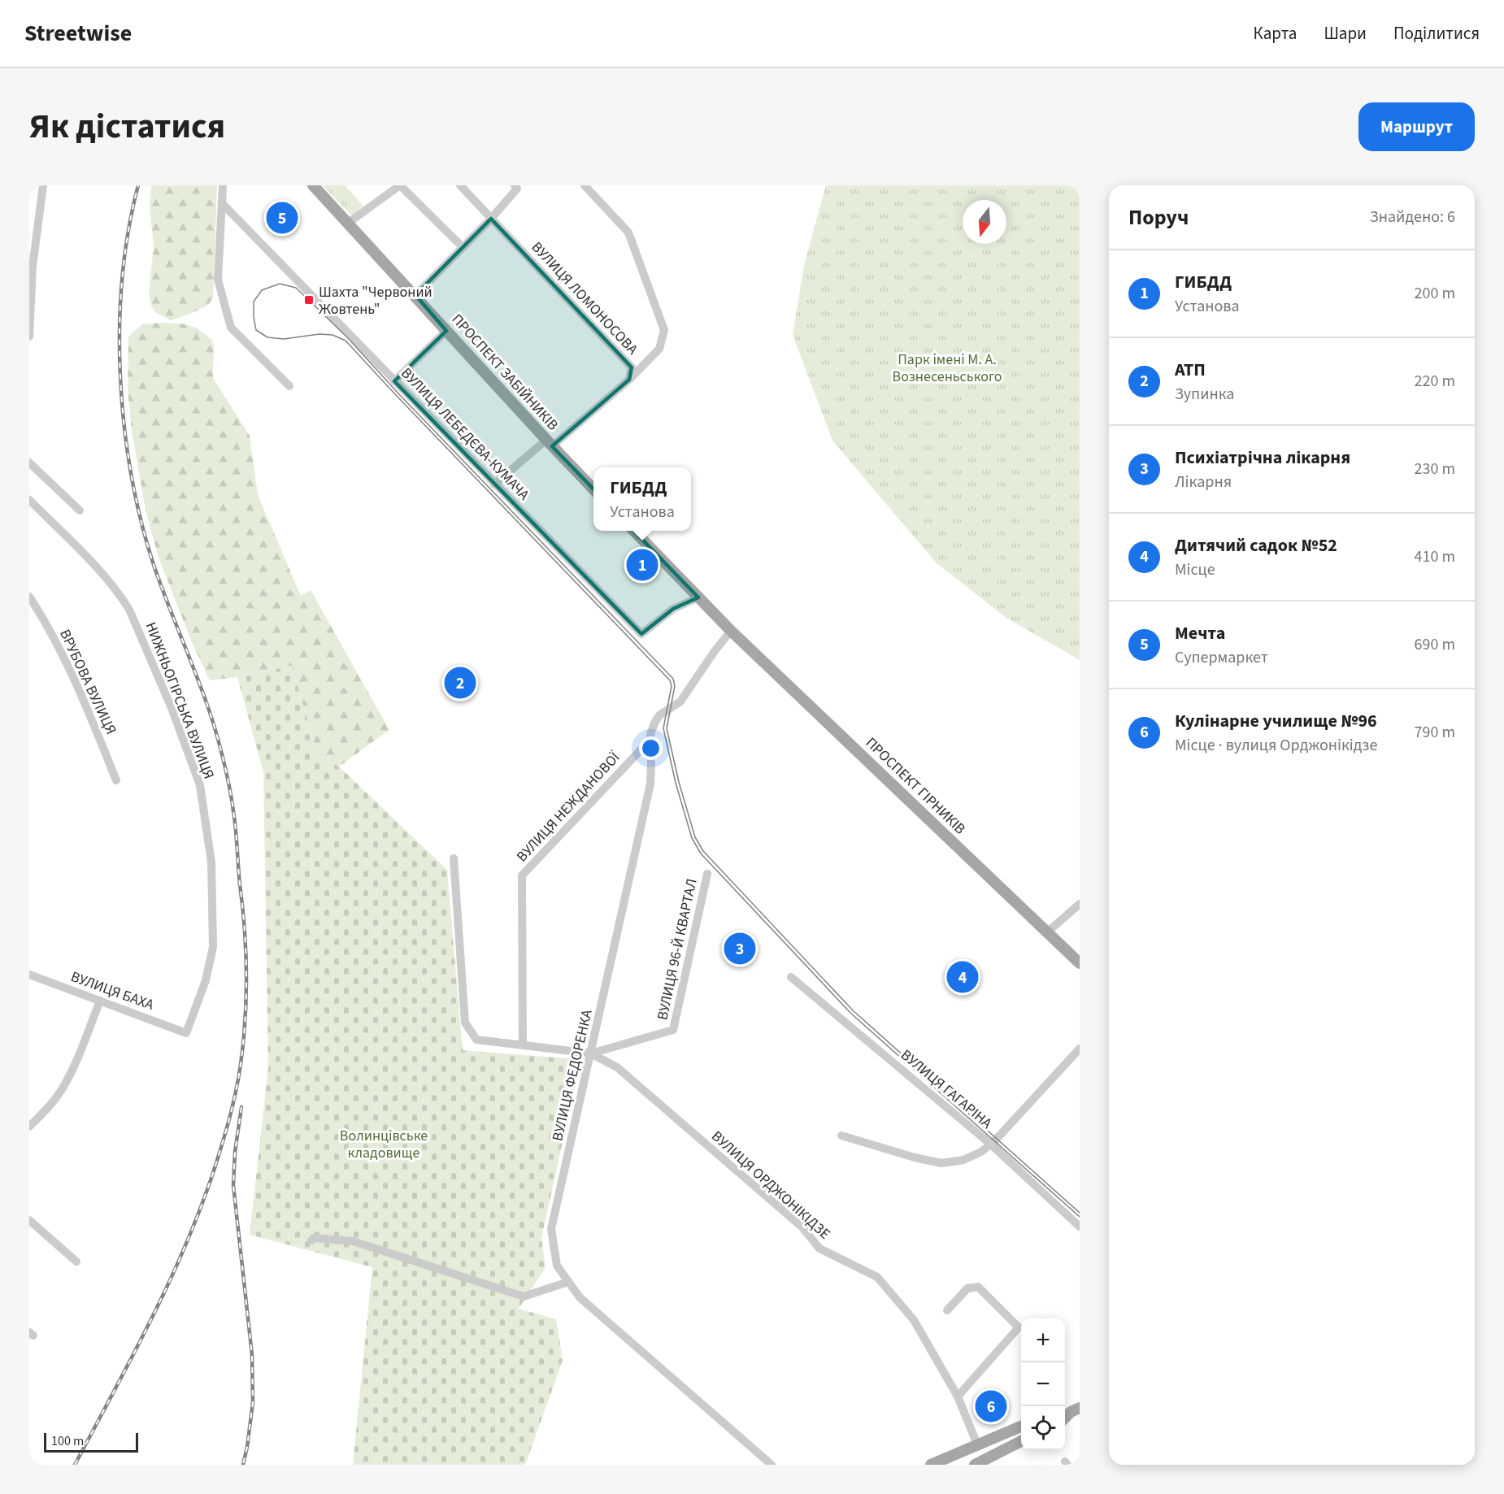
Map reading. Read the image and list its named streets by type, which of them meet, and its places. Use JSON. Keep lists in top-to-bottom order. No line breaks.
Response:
{"streets":{"main road":["ПРОСПЕКТ ЗАБІЙНИКІВ","ПРОСПЕКТ ГІРНИКІВ"],"street":["ВУЛИЦЯ ЛОМОНОСОВА","ВУЛИЦЯ ЛЕБЕДЄВА-КУМАЧА","ВРУБОВА ВУЛИЦЯ","НИЖНЬОГІРСЬКА ВУЛИЦЯ","ВУЛИЦЯ НЕЖДАНОВОЇ","ВУЛИЦЯ 96-Й КВАРТАЛ","ВУЛИЦЯ БАХА","ВУЛИЦЯ ФЕДОРЕНКА","ВУЛИЦЯ ГАГАРІНА","ВУЛИЦЯ ОРДЖОНІКІДЗЕ"]},"crossings":[["ВУЛИЦЯ ЛОМОНОСОВА","ПРОСПЕКТ ЗАБІЙНИКІВ"],["ВУЛИЦЯ ЛОМОНОСОВА","ВУЛИЦЯ ЛЕБЕДЄВА-КУМАЧА"],["НИЖНЬОГІРСЬКА ВУЛИЦЯ","ВУЛИЦЯ БАХА"],["ПРОСПЕКТ ГІРНИКІВ","ВУЛИЦЯ ФЕДОРЕНКА"],["ВУЛИЦЯ НЕЖДАНОВОЇ","ВУЛИЦЯ ФЕДОРЕНКА"],["ВУЛИЦЯ 96-Й КВАРТАЛ","ВУЛИЦЯ ФЕДОРЕНКА"],["ВУЛИЦЯ 96-Й КВАРТАЛ","ВУЛИЦЯ ОРДЖОНІКІДЗЕ"],["ВУЛИЦЯ ФЕДОРЕНКА","ВУЛИЦЯ ОРДЖОНІКІДЗЕ"]],"parks":["Парк імені М. А. Вознесеньського","Волинцівське кладовище"],"places":{"transit":["Шахта \"Червоний Жовтень\""]},"scale_bar":"100 m","north":"bottom","page":{"header":"Streetwise","nav":["Карта","Шари","Поділитися"],"title":"Як дістатися","buttons":"Маршрут","heading":["Поруч","Знайдено: 6"],"pins":["5","1","2","3","4","6"],"list":[{"mark":"1","name":"ГИБДД","note":"Установа","value":"200 m"},{"mark":"2","name":"АТП","note":"Зупинка","value":"220 m"},{"mark":"3","name":"Психіатрічна лікарня","note":"Лікарня","value":"230 m"},{"mark":"4","name":"Дитячий садок №52","note":"Місце","value":"410 m"},{"mark":"5","name":"Мечта","note":"Супермаркет","value":"690 m"},{"mark":"6","name":"Кулінарне училище №96","note":"Місце · вулиця Орджонікідзе","value":"790 m"}],"popup":["ГИБДД","Установа"],"map_buttons":["+","−"],"scale":"100 m"}}
